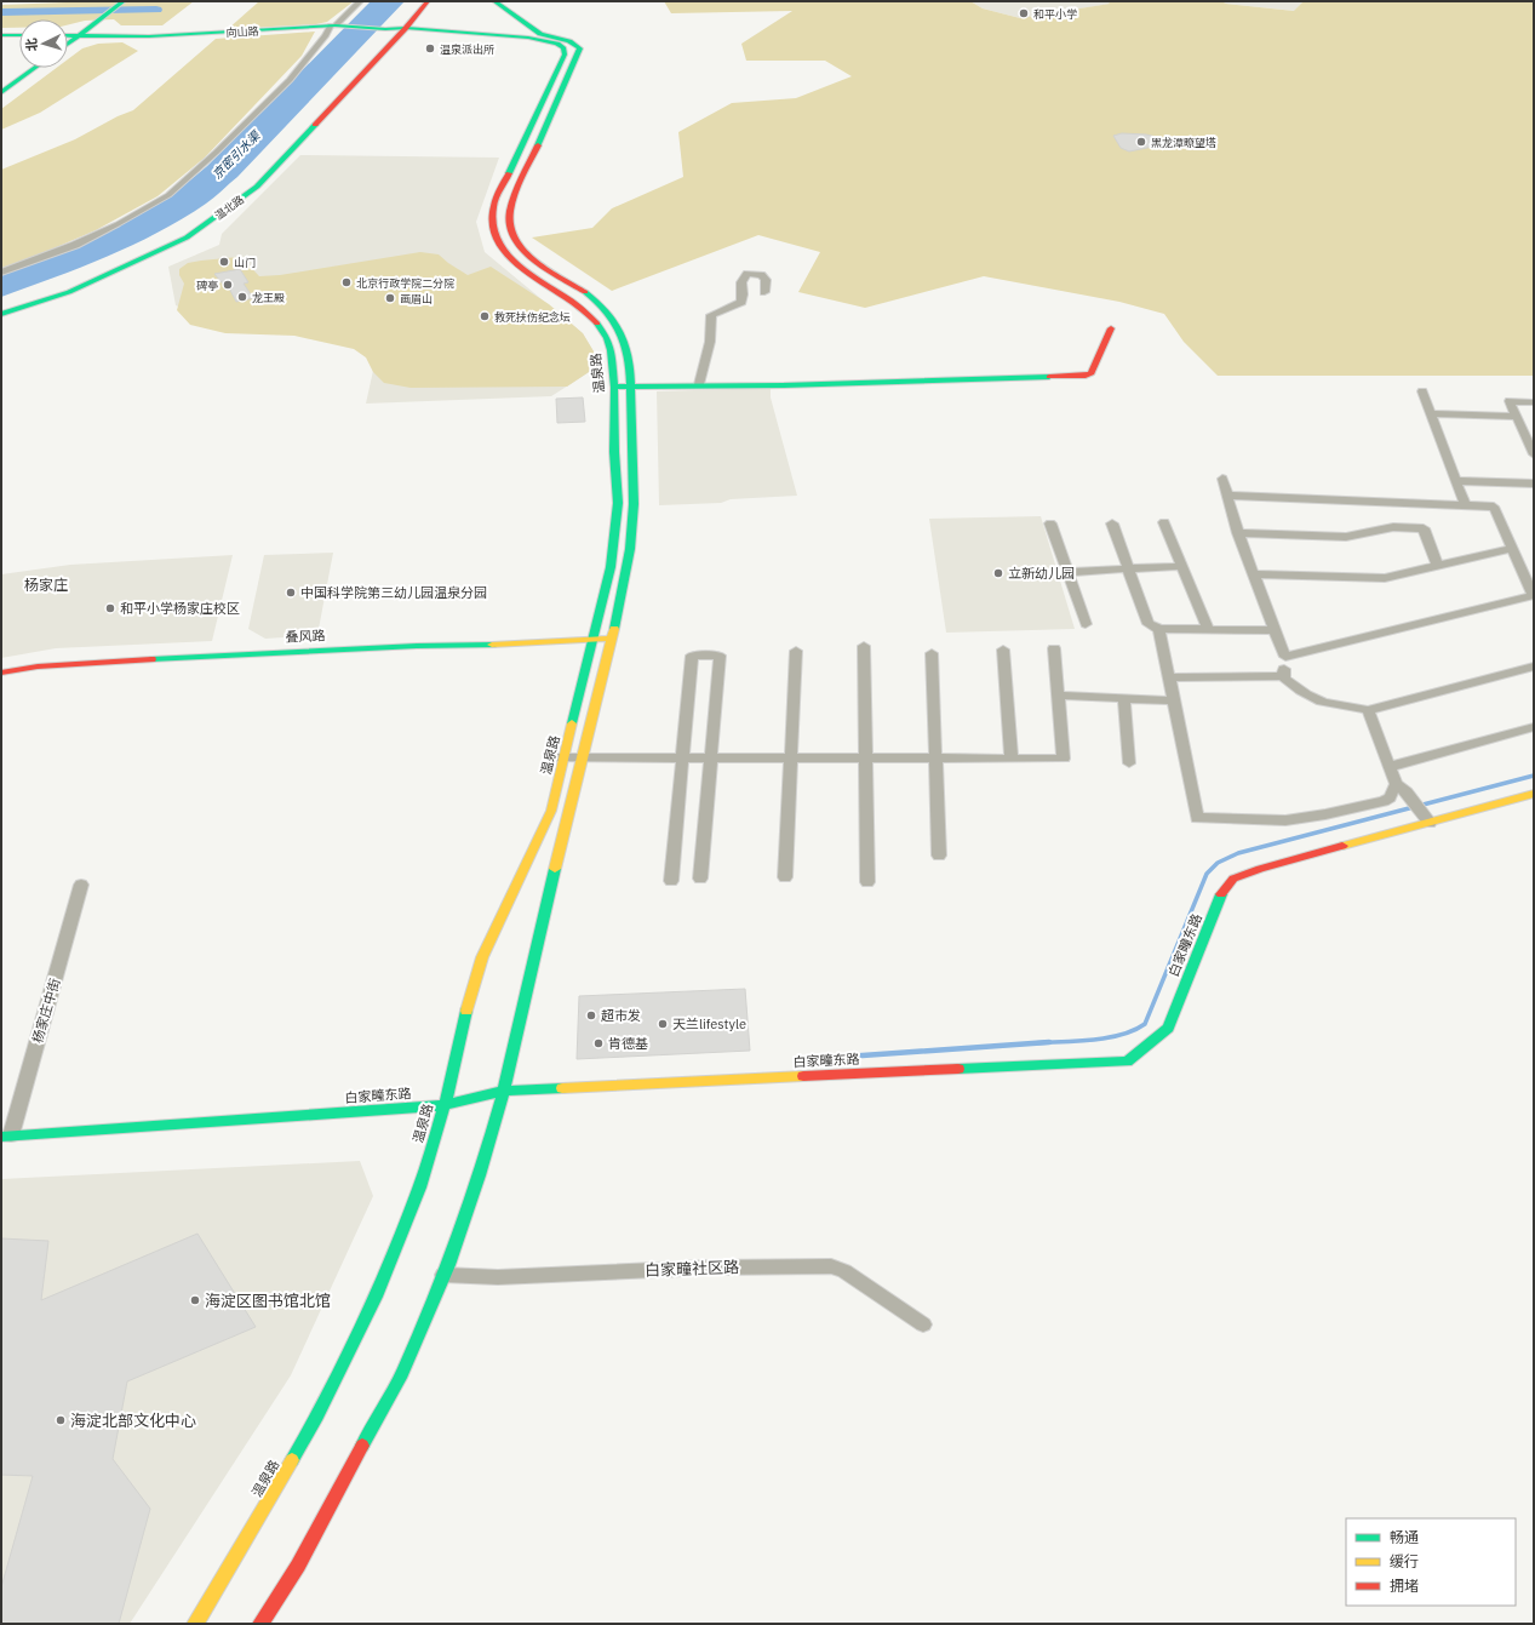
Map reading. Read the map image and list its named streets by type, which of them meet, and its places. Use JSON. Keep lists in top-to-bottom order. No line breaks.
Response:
{"streets":{"main road":["向山路","温北路","温泉路","叠风路","白家疃东路"],"street":["杨家庄中街","白家疃社区路"]},"crossings":[["向山路","温北路"],["温泉路","叠风路"],["温泉路","白家疃东路"],["白家疃东路","杨家庄中街"]],"districts":["杨家庄"],"water":["京密引水渠"],"places":["和平小学","温泉派出所","黑龙潭瞭望塔","山门","北京行政学院二分院","碑亭","龙王殿","画眉山","救死扶伤纪念坛","立新幼儿园","中国科学院第三幼儿园温泉分园","和平小学杨家庄校区","超市发","天兰lifestyle","肯德基","海淀区图书馆北馆","海淀北部文化中心"],"legend":["畅通","缓行","拥堵"],"north":"left"}
